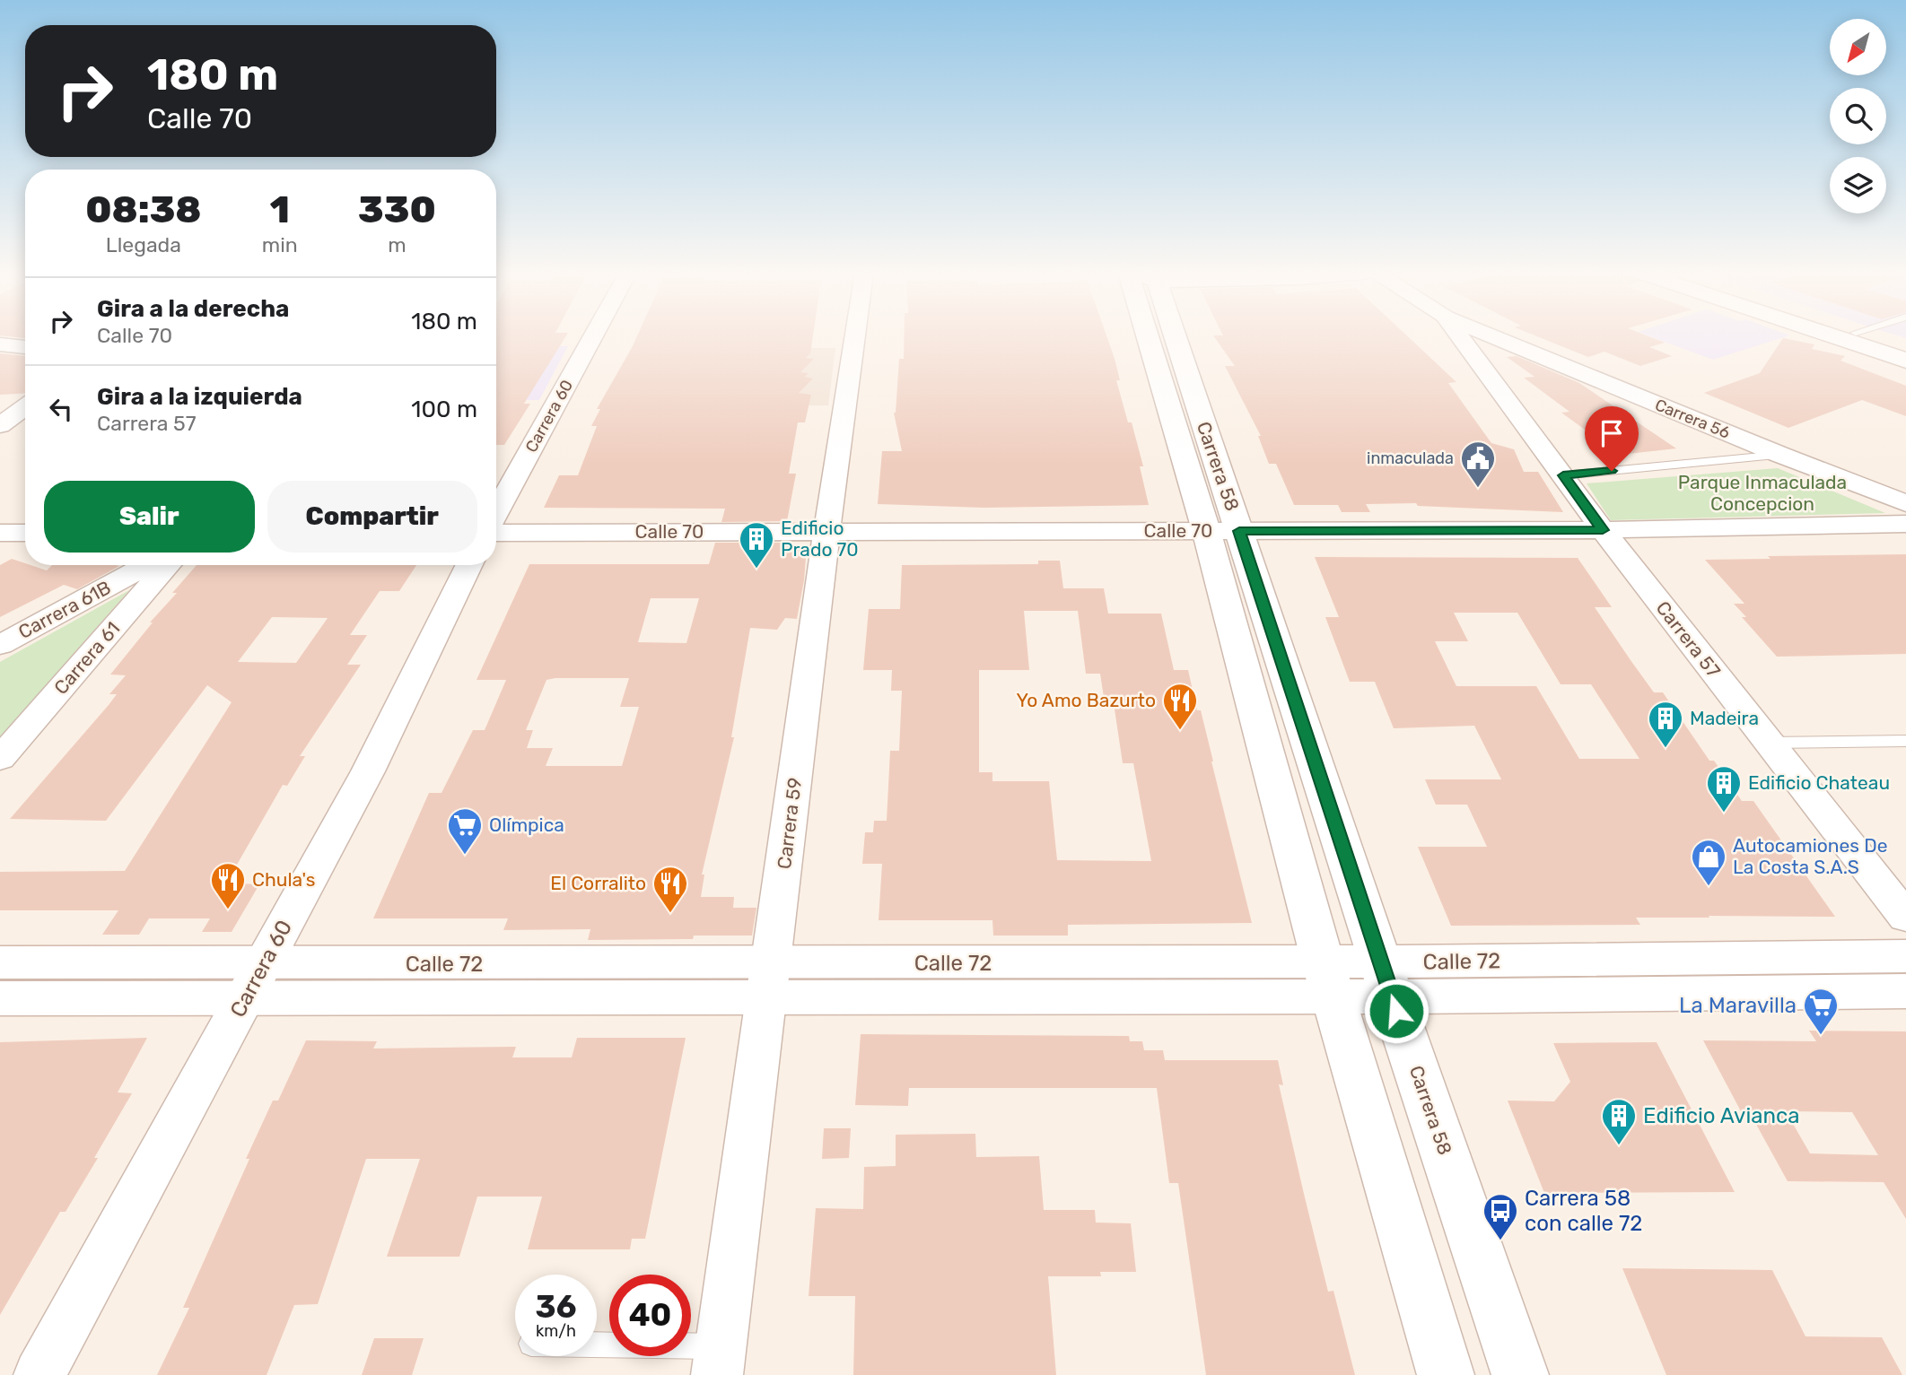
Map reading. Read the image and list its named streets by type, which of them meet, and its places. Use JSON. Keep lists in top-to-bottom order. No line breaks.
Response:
{"streets":{"street":["Carrera 60","Carrera 56","Carrera 58","Calle 70","Carrera 61B","Carrera 57","Carrera 61","Carrera 59","Calle 72"]},"crossings":[["Carrera 60","Calle 72"],["Carrera 58","Calle 70"],["Carrera 58","Calle 72"],["Calle 70","Carrera 57"],["Calle 70","Carrera 59"],["Carrera 59","Calle 72"]],"parks":["Parque Inmaculada Concepcion"],"places":{"public building":["inmaculada"],"building":["Edificio Prado 70","Madeira","Edificio Chateau","Edificio Avianca"],"restaurant":["Yo Amo Bazurto","Chula's","El Corralito"],"supermarket":["Olímpica","La Maravilla"],"shop":["Autocamiones De La Costa S.A.S"],"bus stop":["Carrera 58 con calle 72"]},"north":"bottom left","page":{"turn":["180 m","Calle 70"],"eta":["08:38","Llegada","1","min","330","m"],"list":[{"name":"Gira a la derecha","note":"Calle 70","value":"180 m"},{"name":"Gira a la izquierda","note":"Carrera 57","value":"100 m"}],"buttons":["Salir","Compartir"],"speed":"36 km/h","limit":"40"}}
